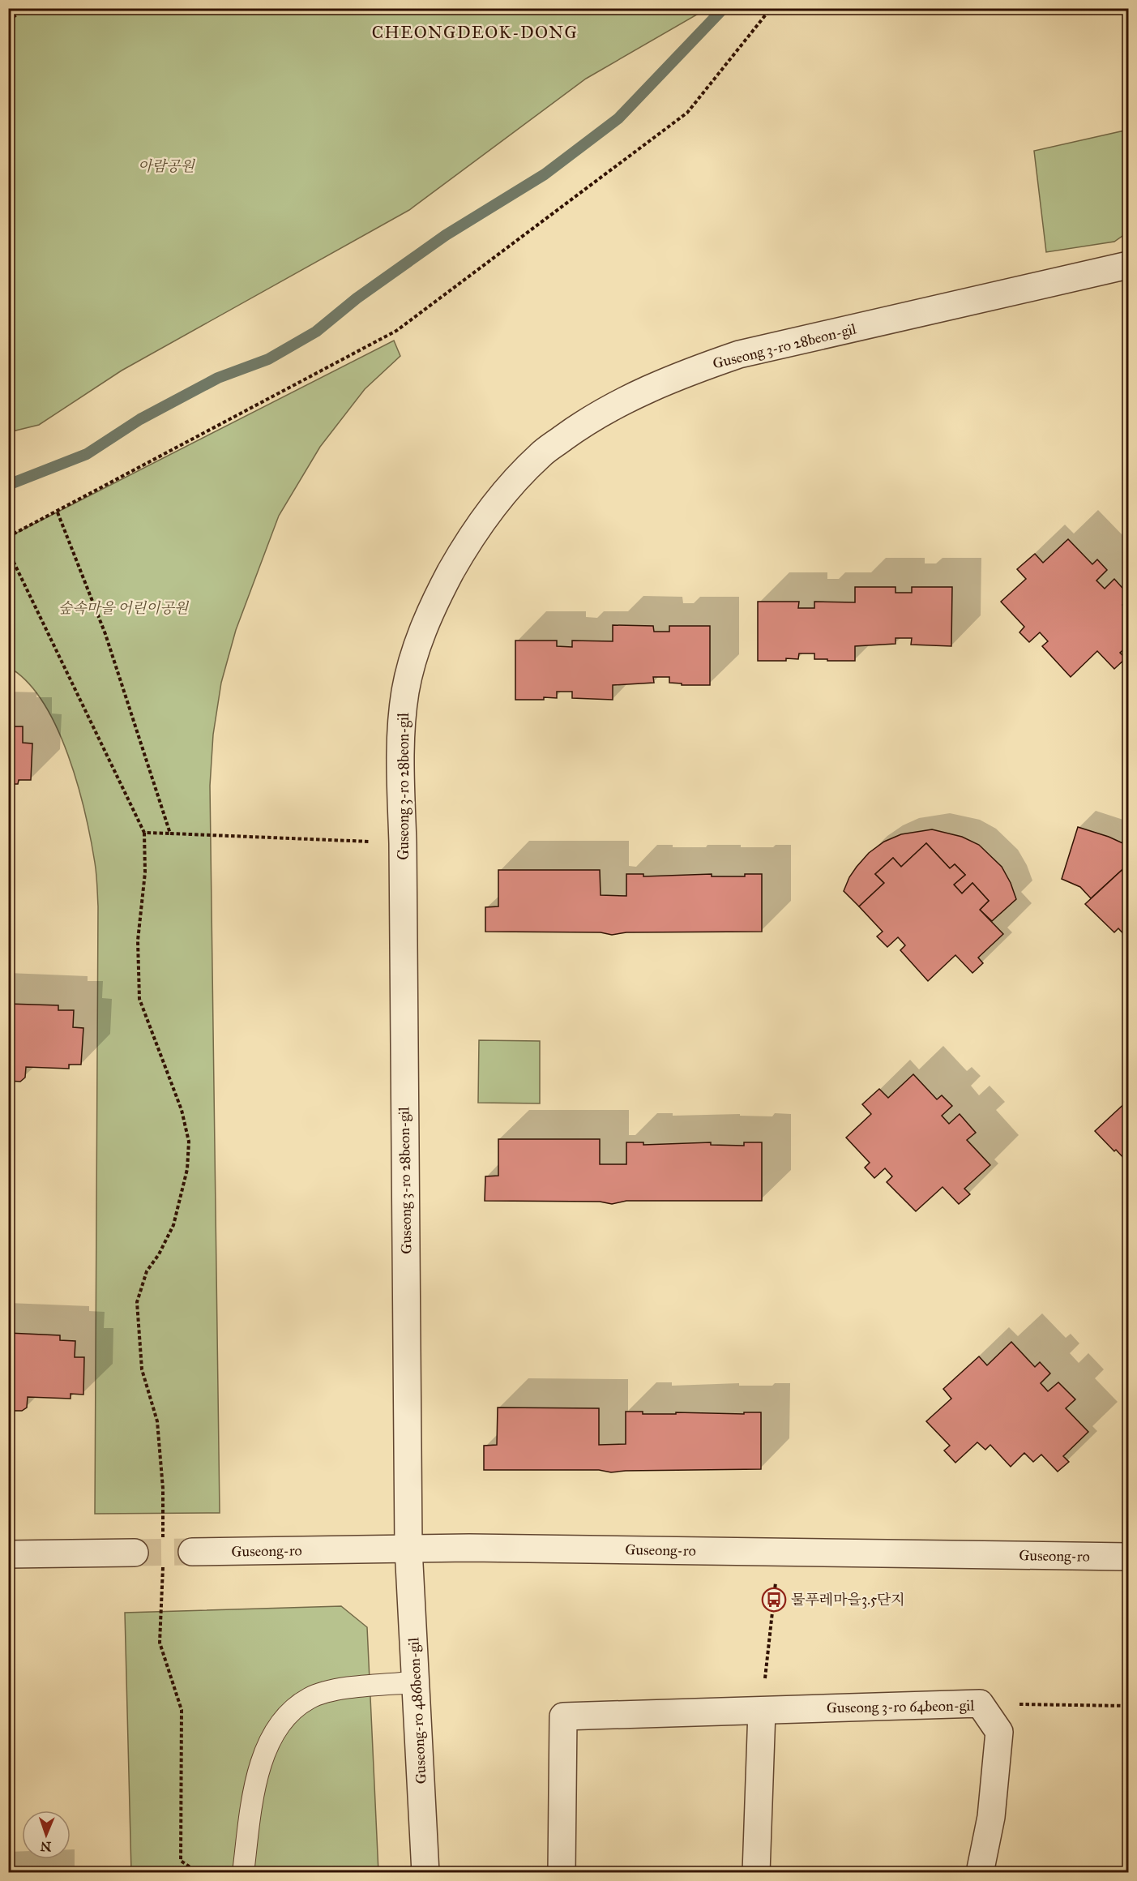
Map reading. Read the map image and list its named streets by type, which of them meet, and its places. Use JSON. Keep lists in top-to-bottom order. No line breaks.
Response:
{"streets":{"street":["Guseong 3-ro 28beon-gil","Guseong-ro","Guseong 3-ro 64beon-gil","Guseong-ro 486beon-gil"]},"crossings":[["Guseong 3-ro 28beon-gil","Guseong-ro"],["Guseong 3-ro 28beon-gil","Guseong-ro 486beon-gil"],["Guseong-ro","Guseong-ro 486beon-gil"]],"districts":["CHEONGDEOK-DONG"],"parks":["아람공원","숲속마을 어린이공원"],"places":{"bus stop":["물푸레마을3.5단지"]},"north":"bottom"}
